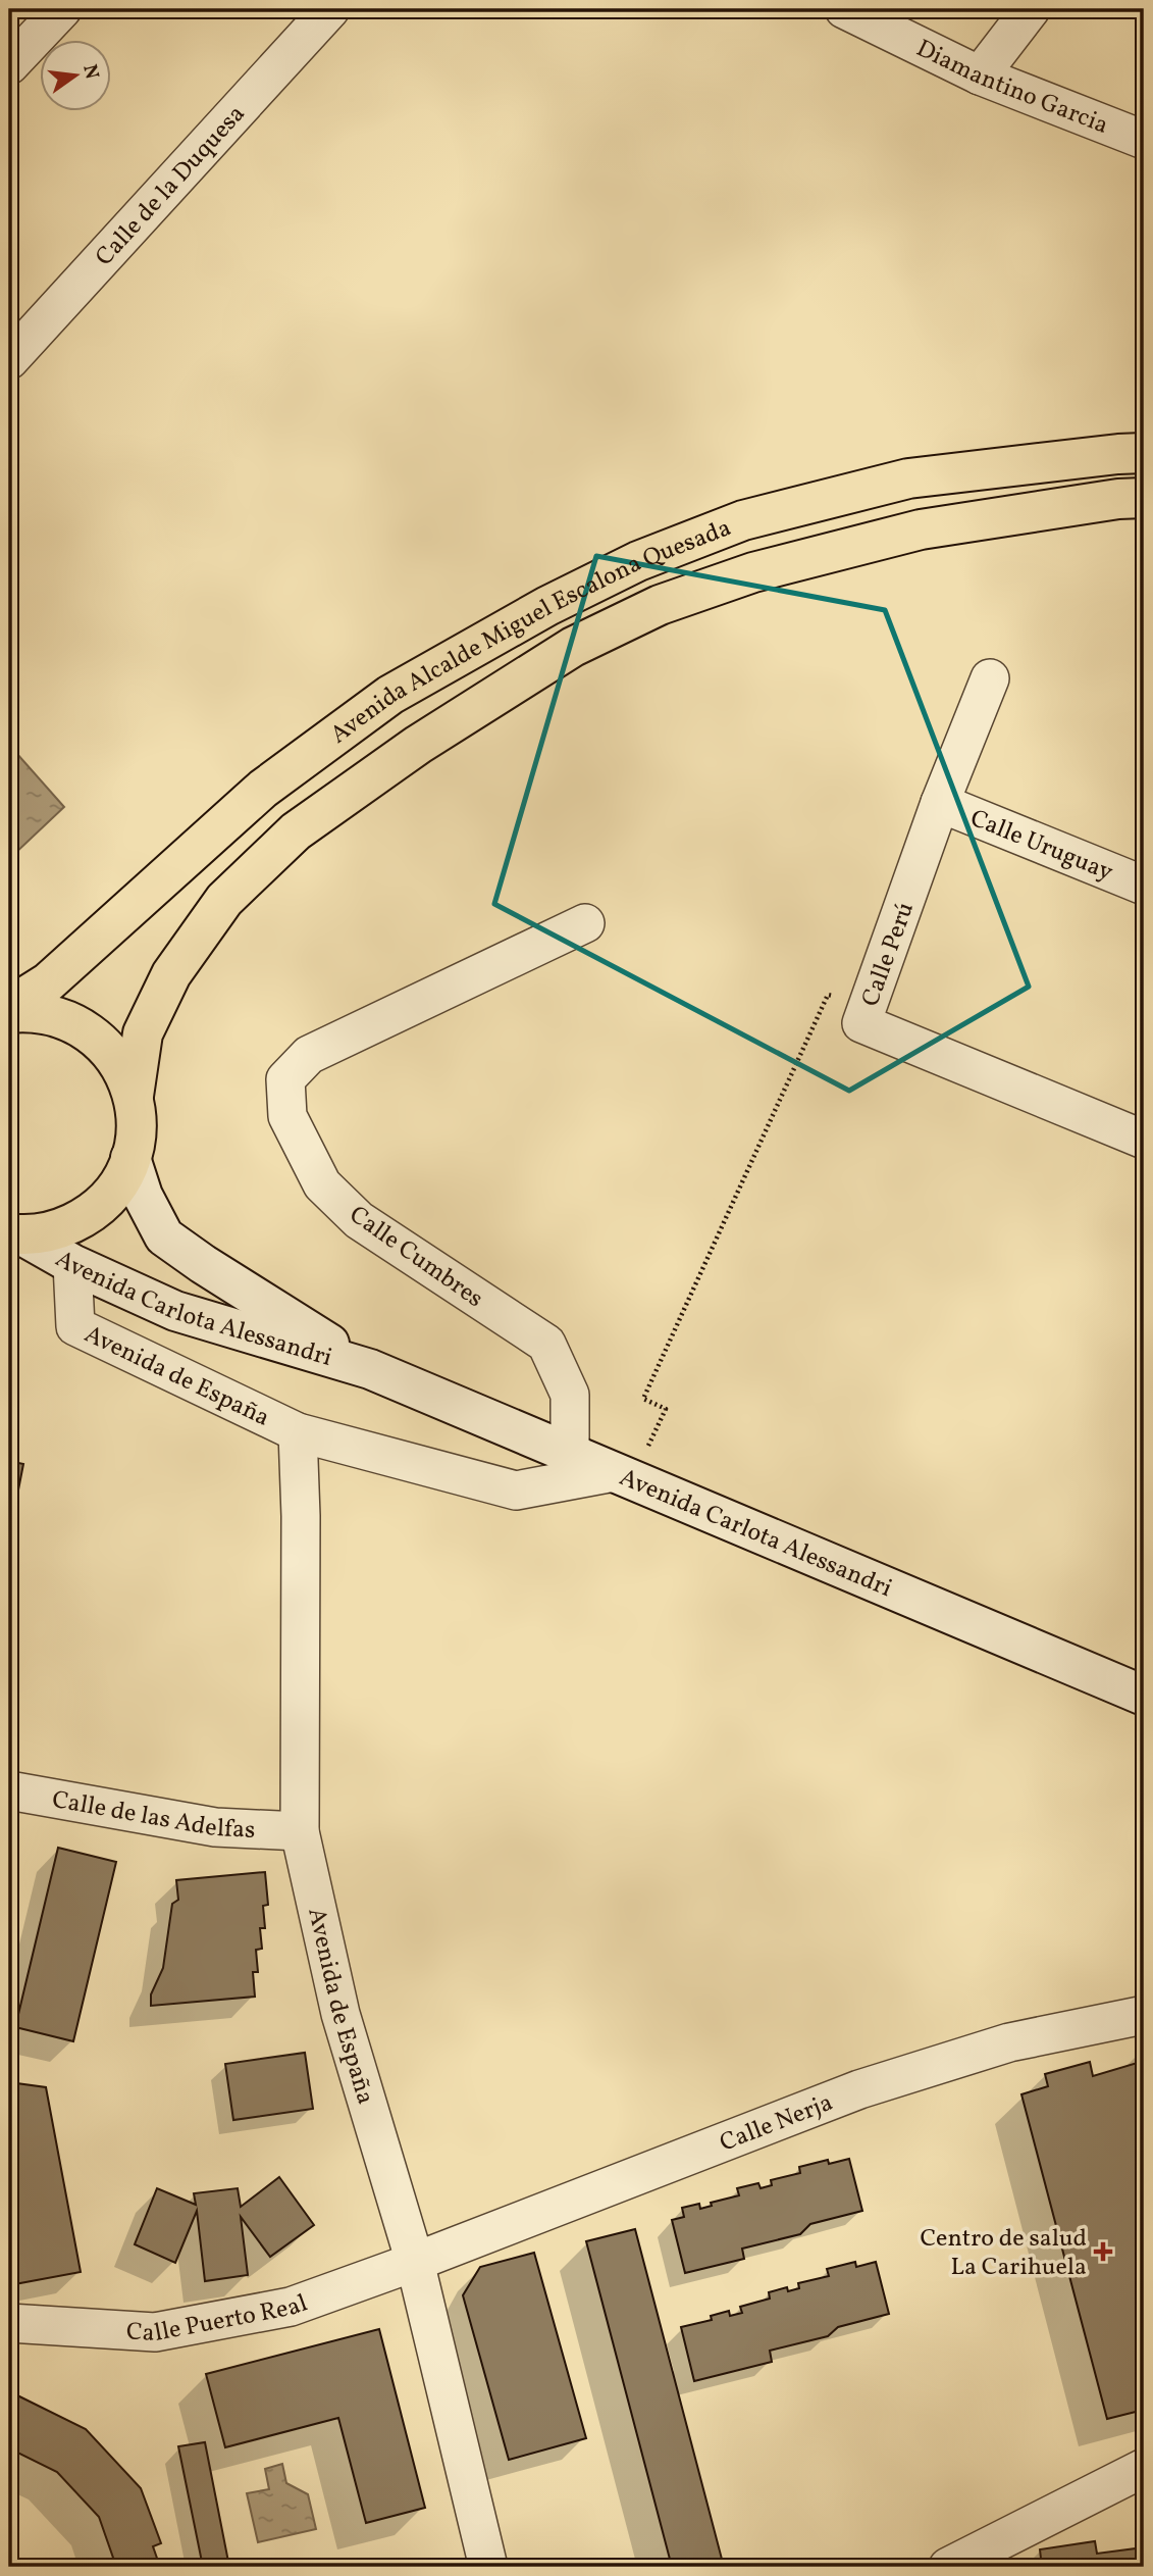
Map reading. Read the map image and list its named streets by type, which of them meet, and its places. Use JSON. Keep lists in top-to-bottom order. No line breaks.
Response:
{"streets":{"main road":["Avenida Alcalde Miguel Escalona Quesada","Avenida Carlota Alessandri"],"street":["Diamantino Garcia","Calle de la Duquesa","Calle Uruguay","Calle Perú","Calle Cumbres","Avenida de España","Calle de las Adelfas","Calle Nerja","Calle Puerto Real"]},"crossings":[["Calle Uruguay","Calle Perú"],["Calle Cumbres","Avenida Carlota Alessandri"],["Avenida Carlota Alessandri","Avenida de España"],["Avenida de España","Calle de las Adelfas"],["Avenida de España","Calle Nerja"],["Avenida de España","Calle Puerto Real"],["Calle Nerja","Calle Puerto Real"]],"places":{"health":["Centro de salud La Carihuela"]},"north":"right"}
